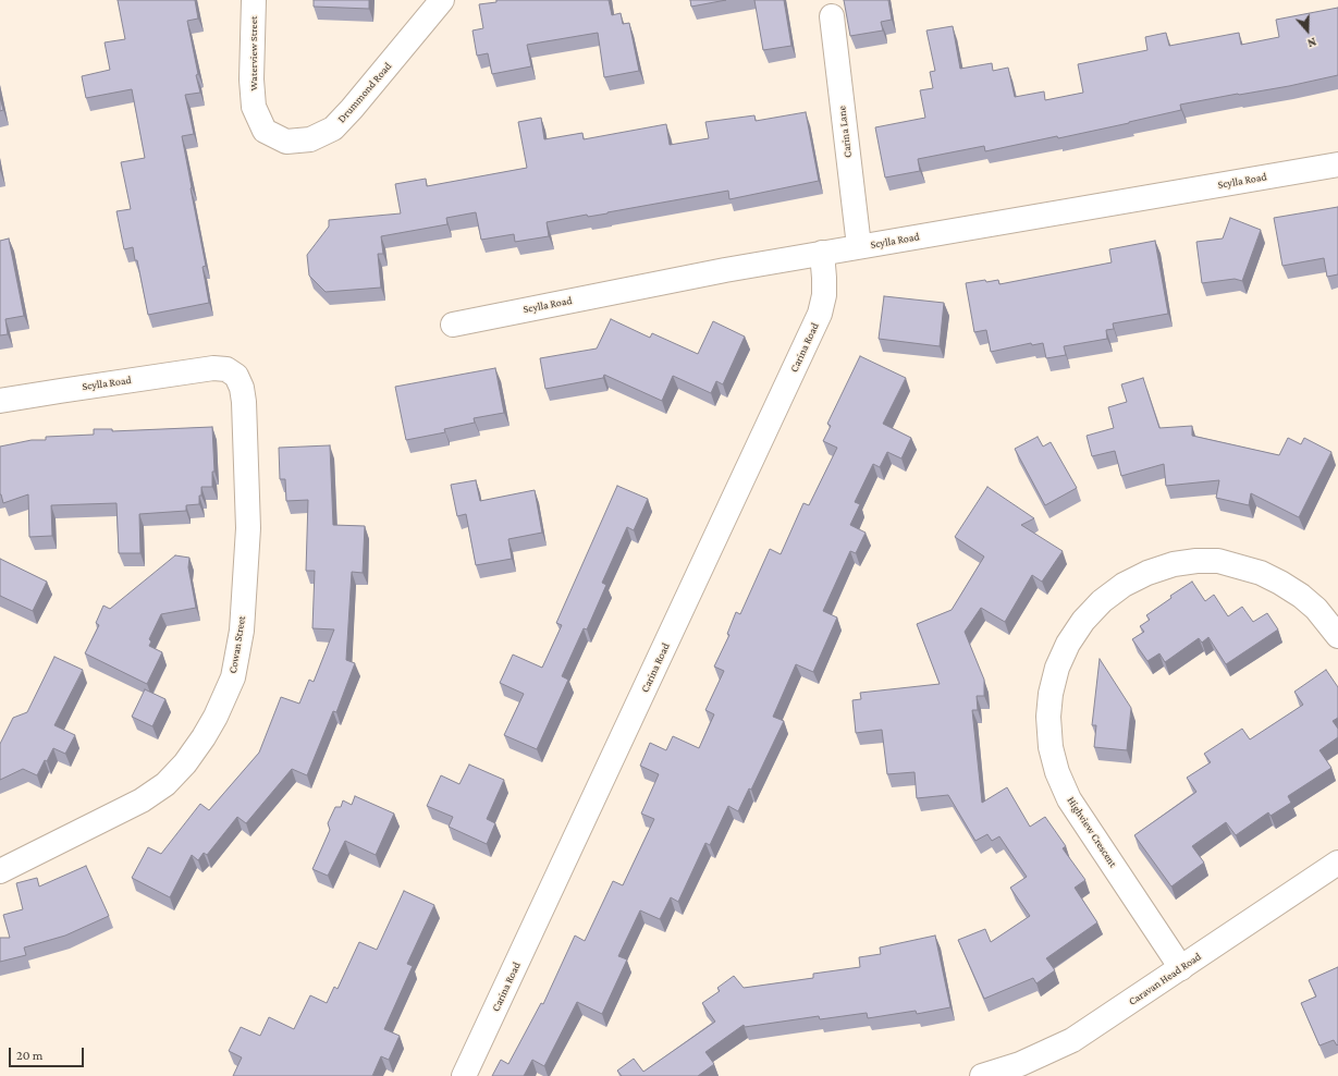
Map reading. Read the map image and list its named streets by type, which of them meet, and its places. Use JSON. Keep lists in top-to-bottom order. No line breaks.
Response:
{"streets":{"street":["Waterview Street","Drummond Road","Carina Lane","Scylla Road","Carina Road","Cowan Street","Highview Crescent","Caravan Head Road"]},"crossings":[["Waterview Street","Drummond Road"],["Carina Lane","Scylla Road"],["Scylla Road","Carina Road"],["Scylla Road","Cowan Street"],["Highview Crescent","Caravan Head Road"]],"scale_bar":"20 m","north":"bottom"}
